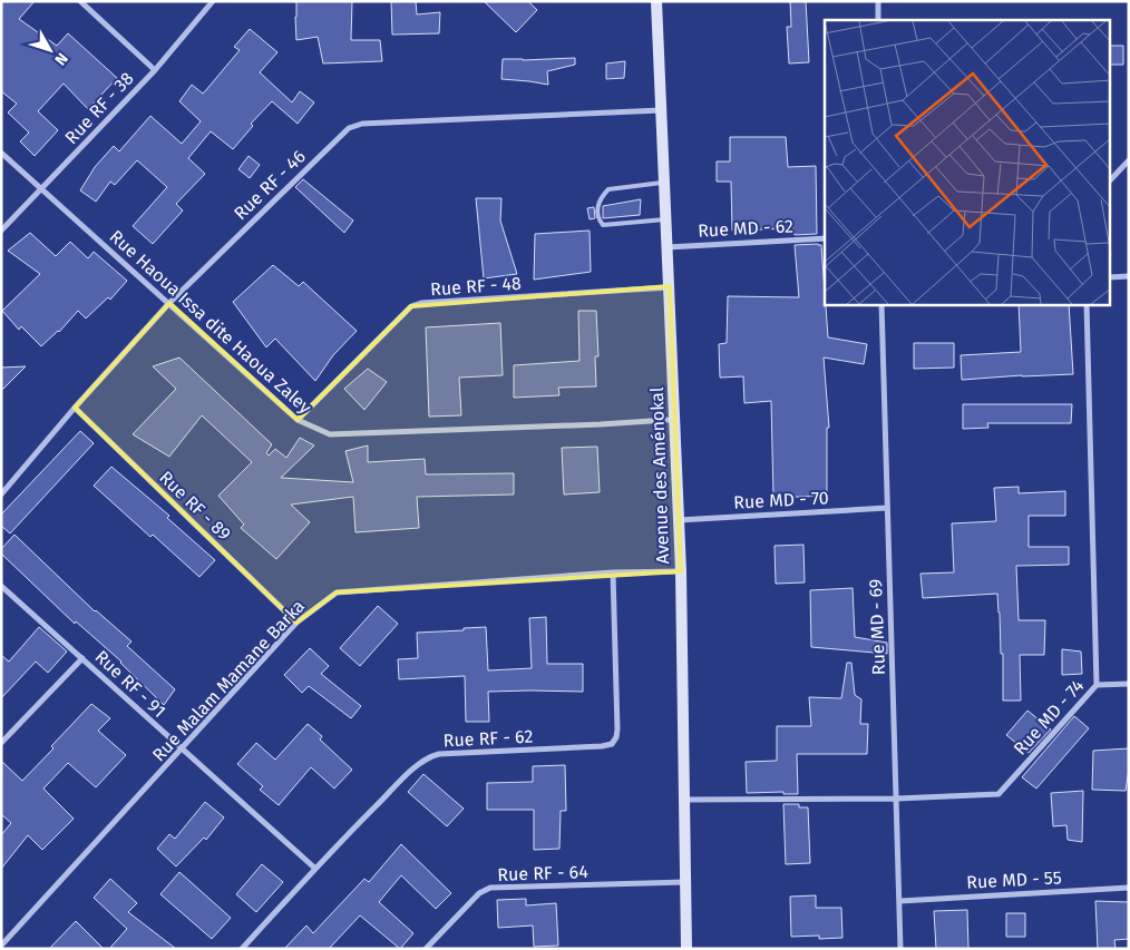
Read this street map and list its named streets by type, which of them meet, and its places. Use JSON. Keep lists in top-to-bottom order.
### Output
{
  "streets": {
    "main road": ["Avenue des Aménokal"],
    "street": [
      "Rue RF - 38",
      "Rue RF - 46",
      "Rue MD - 62",
      "Rue RF - 48",
      "Rue Haoua Issa dite Haoua Zaley",
      "Rue MD - 70",
      "Rue RF - 89",
      "Rue MD - 69",
      "Rue Malam Mamane Barka",
      "Rue RF - 91",
      "Rue MD - 74",
      "Rue RF - 62",
      "Rue RF - 64",
      "Rue MD - 55"
    ]
  },
  "crossings": [
    ["Rue RF - 38", "Rue Haoua Issa dite Haoua Zaley"],
    ["Rue RF - 46", "Rue Haoua Issa dite Haoua Zaley"],
    ["Rue RF - 46", "Avenue des Aménokal"],
    ["Rue RF - 46", "Rue RF - 89"],
    ["Rue MD - 62", "Avenue des Aménokal"],
    ["Rue RF - 48", "Rue Haoua Issa dite Haoua Zaley"],
    ["Rue RF - 48", "Avenue des Aménokal"],
    ["Avenue des Aménokal", "Rue MD - 70"],
    ["Avenue des Aménokal", "Rue Malam Mamane Barka"],
    ["Avenue des Aménokal", "Rue MD - 74"],
    ["Avenue des Aménokal", "Rue RF - 64"],
    ["Rue MD - 70", "Rue MD - 69"],
    ["Rue RF - 89", "Rue Malam Mamane Barka"],
    ["Rue MD - 69", "Rue MD - 74"],
    ["Rue MD - 69", "Rue MD - 55"],
    ["Rue Malam Mamane Barka", "Rue RF - 91"],
    ["Rue Malam Mamane Barka", "Rue RF - 62"],
    ["Rue RF - 91", "Rue RF - 62"]
  ],
  "north": "bottom right"
}
